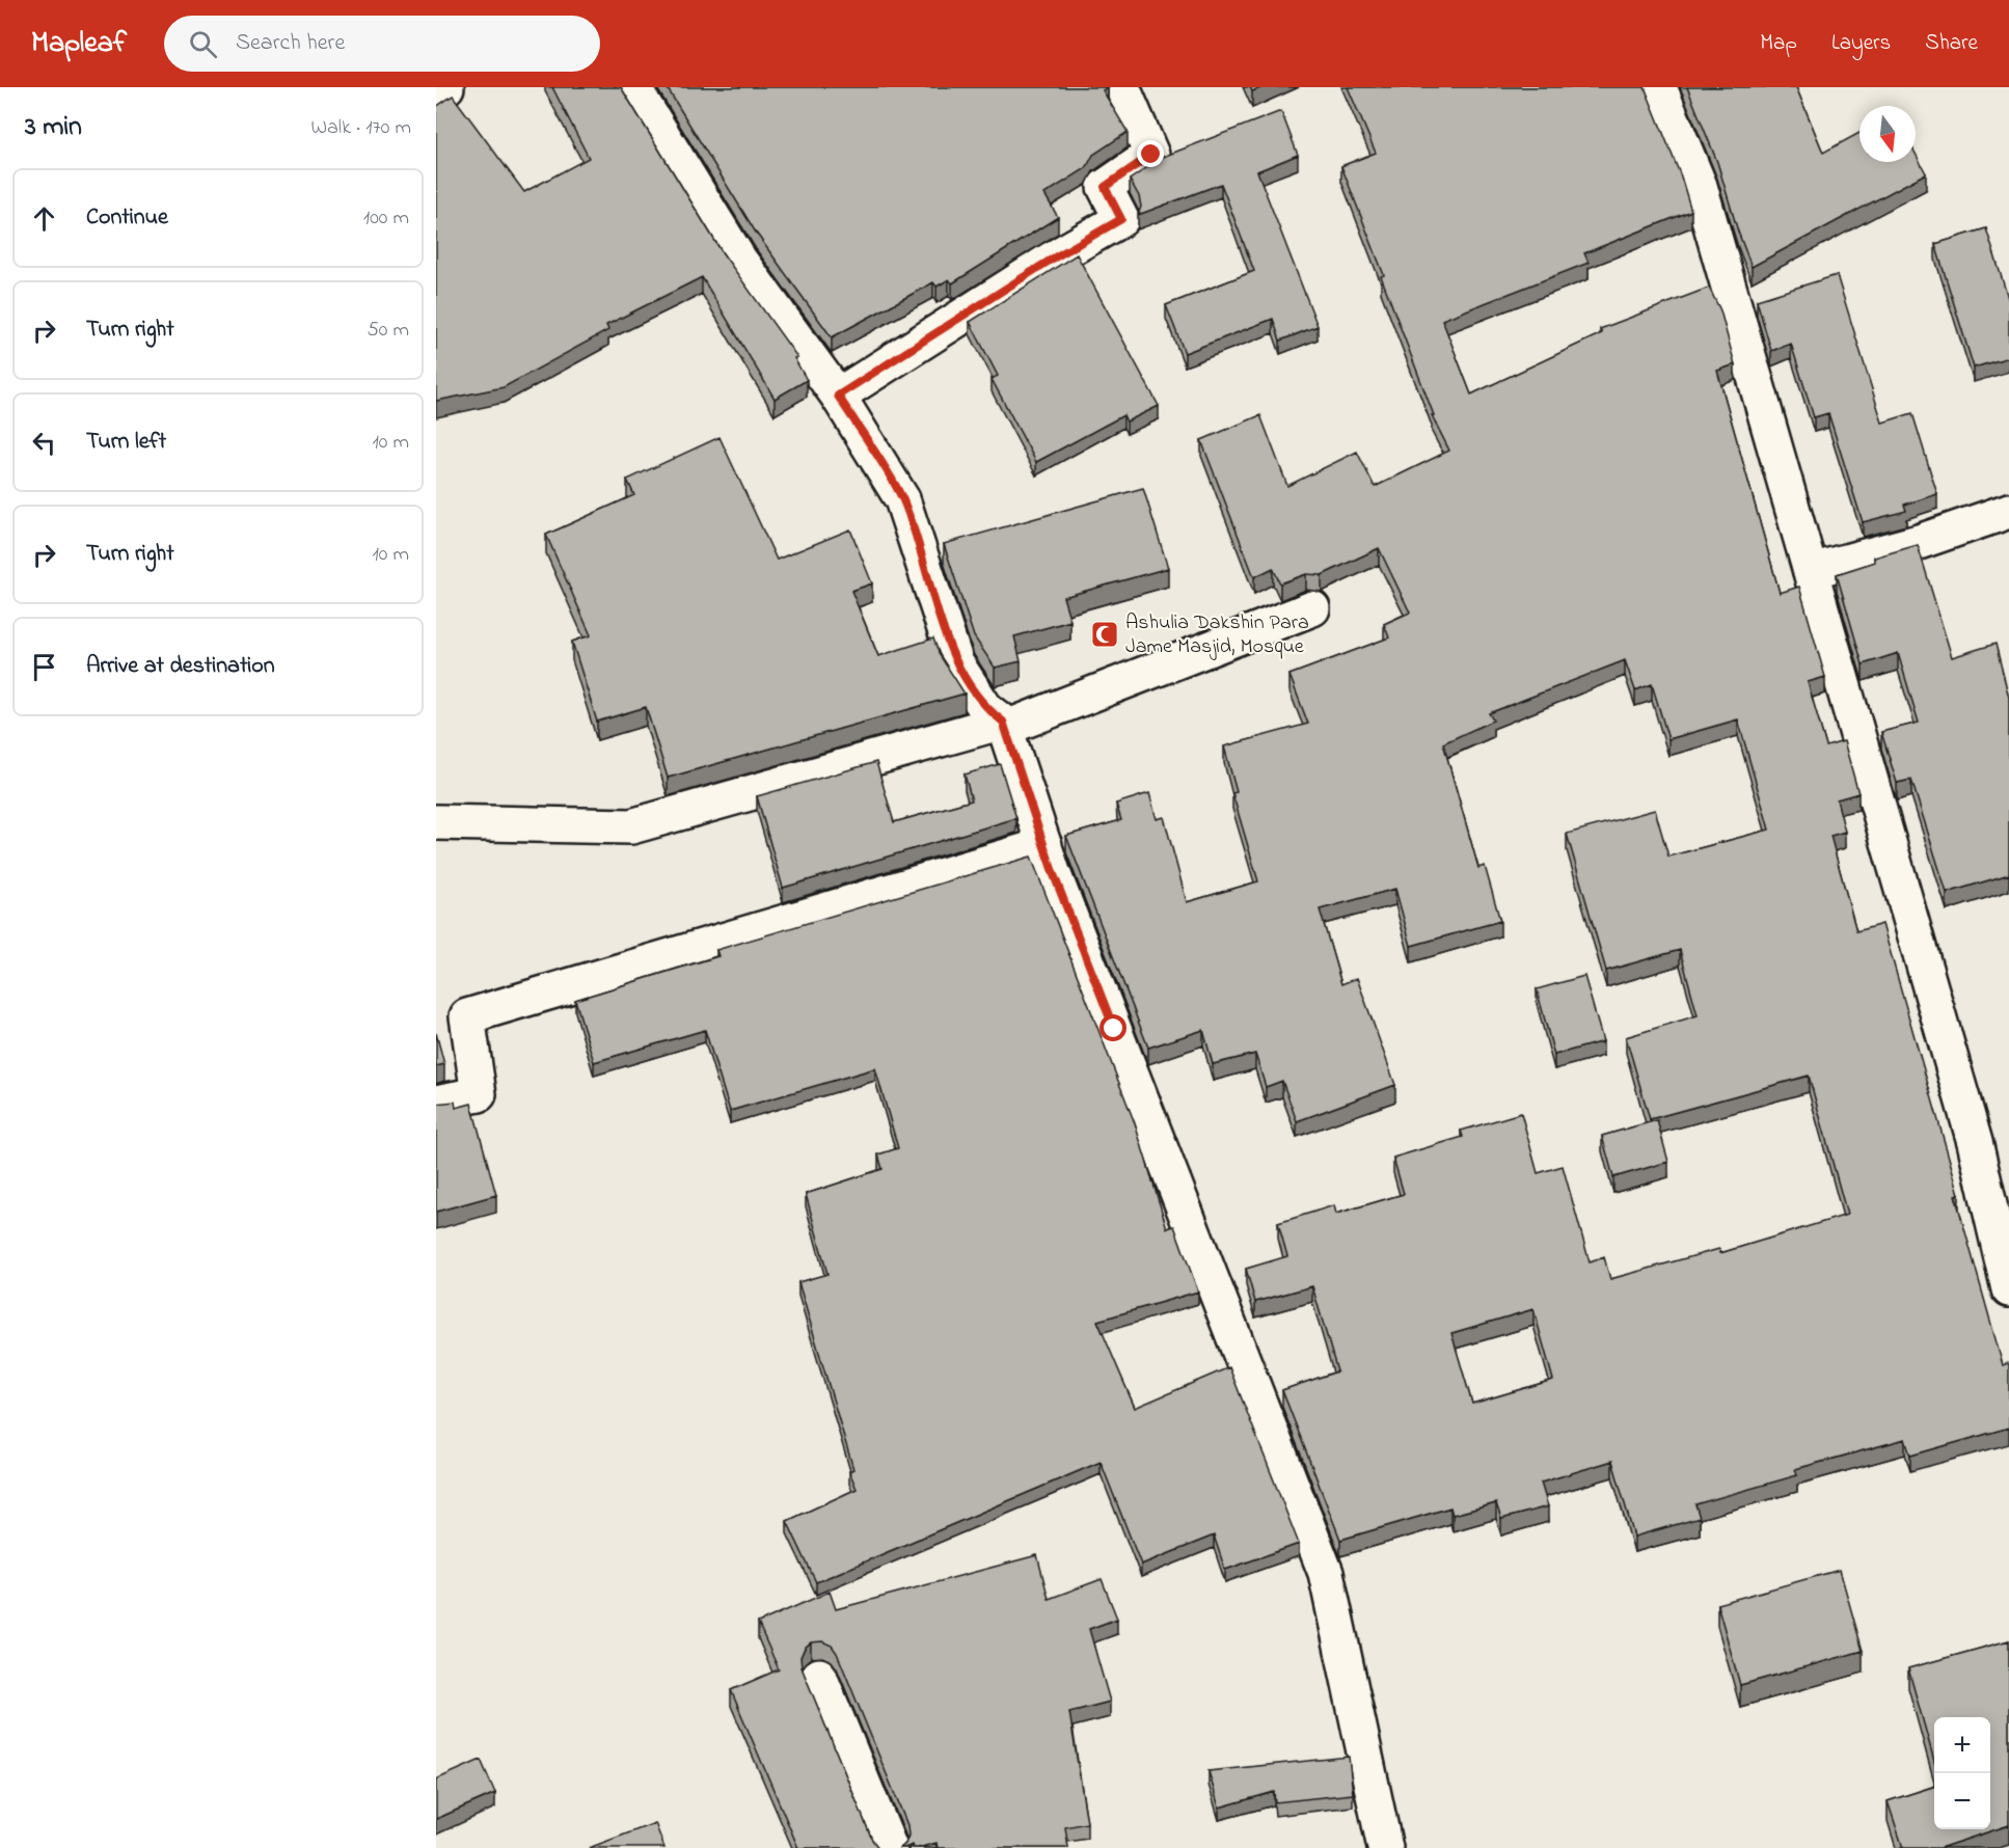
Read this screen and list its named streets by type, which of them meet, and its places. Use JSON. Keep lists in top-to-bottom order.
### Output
{
  "places": {
    "mosque": ["Ashulia Dakshin Para Jame Masjid, Mosque"]
  },
  "north": "bottom",
  "page": {
    "header": "Mapleaf",
    "search": "Search here",
    "nav": ["Map", "Layers", "Share"],
    "heading": ["3 min", "Walk · 170 m"],
    "list": [
      ["Continue", "100 m"],
      ["Turn right", "50 m"],
      ["Turn left", "10 m"],
      ["Turn right", "10 m"],
      "Arrive at destination"
    ],
    "map_buttons": ["+", "−"]
  }
}
